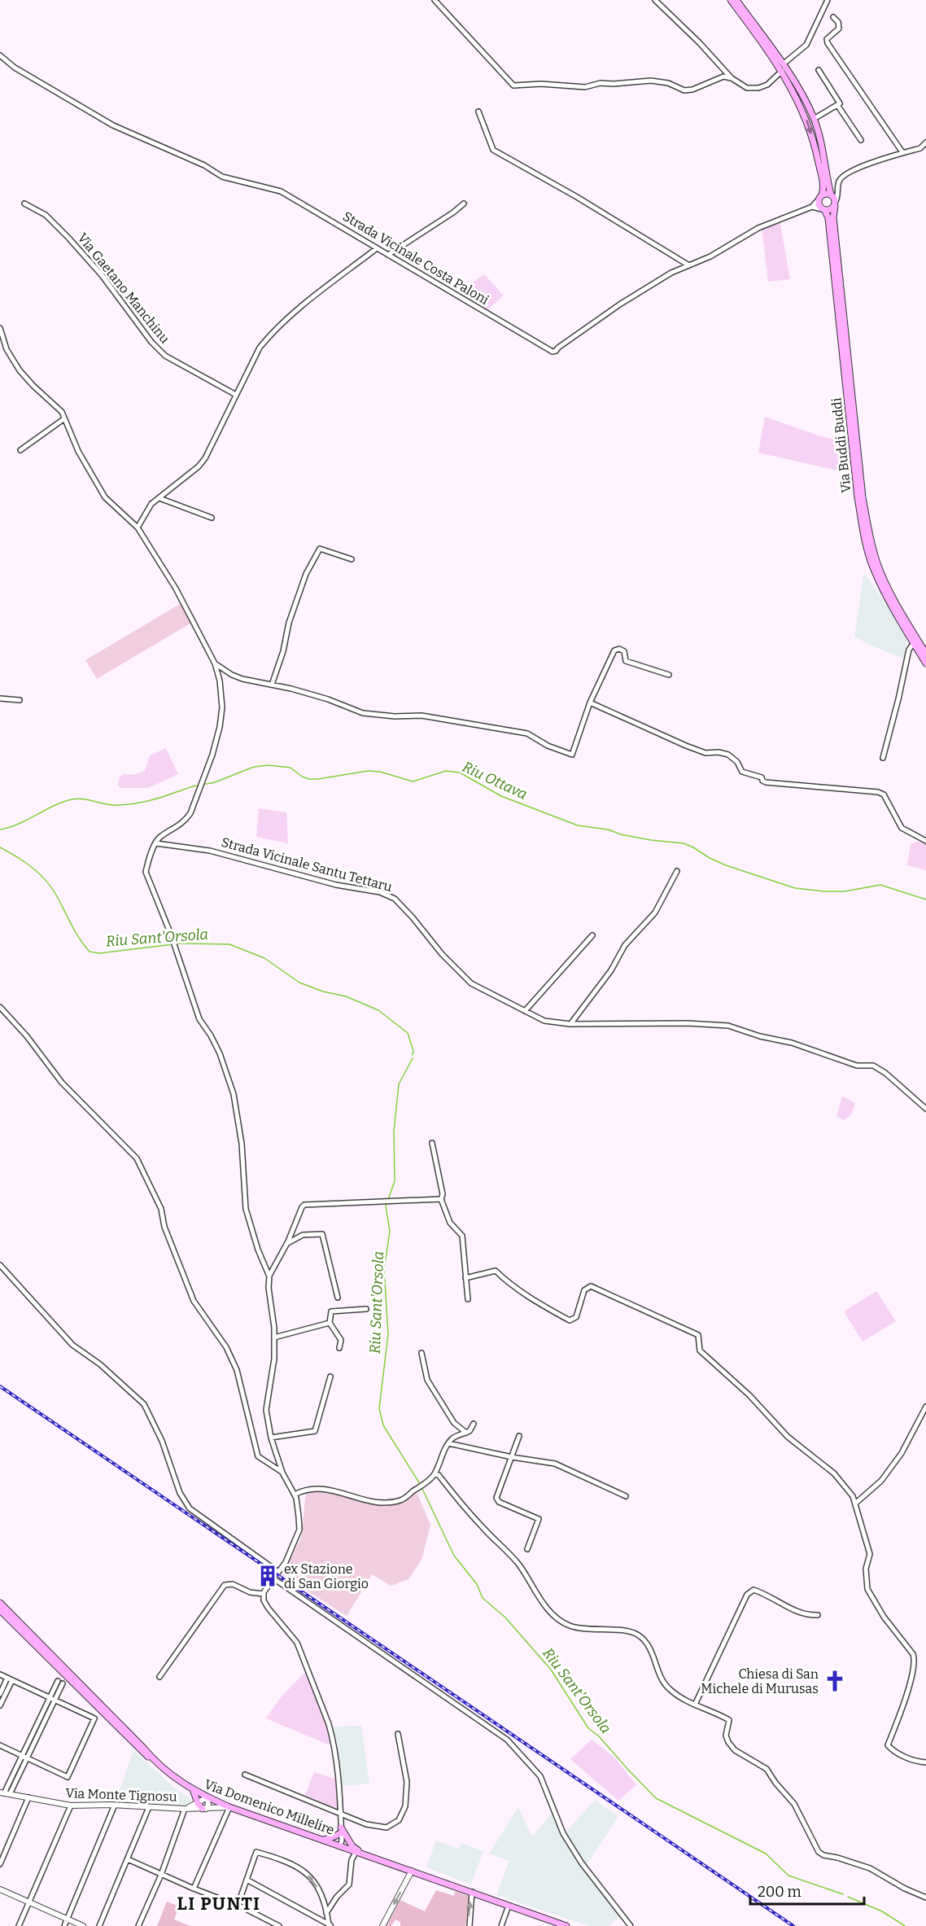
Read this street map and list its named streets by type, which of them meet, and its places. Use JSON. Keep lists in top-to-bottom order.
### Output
{
  "streets": {
    "main road": ["Via Buddi Buddi", "Via Domenico Millelire"],
    "street": [
      "Strada Vicinale Costa Paloni",
      "Via Gaetano Manchinu",
      "Strada Vicinale Santu Tettaru",
      "Via Monte Tignosu"
    ]
  },
  "crossings": [
    ["Strada Vicinale Costa Paloni", "Via Buddi Buddi"],
    ["Via Monte Tignosu", "Via Domenico Millelire"]
  ],
  "districts": ["LI PUNTI"],
  "water": ["Riu Ottava", "Riu Sant'Orsola"],
  "places": {
    "building": ["ex Stazione di San Giorgio"],
    "church": ["Chiesa di San Michele di Murusas"]
  },
  "scale_bar": "200 m"
}
